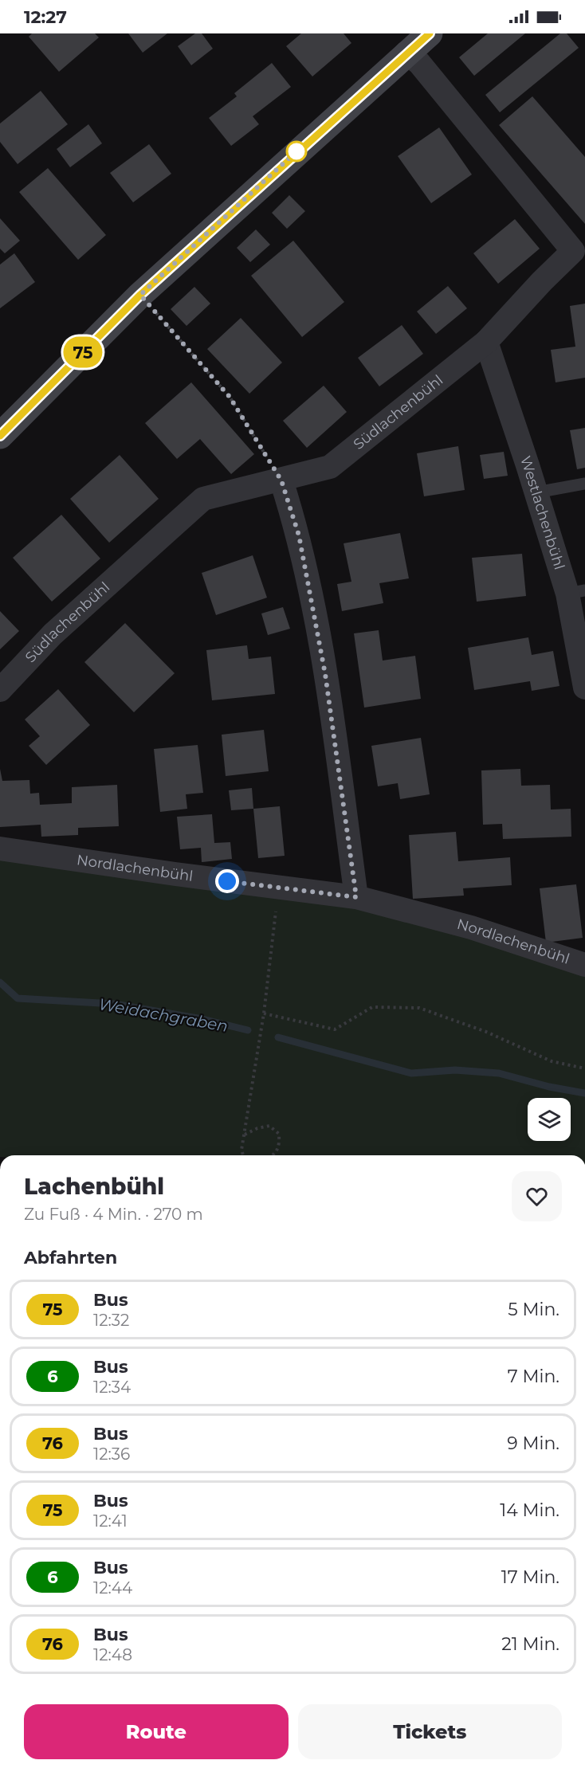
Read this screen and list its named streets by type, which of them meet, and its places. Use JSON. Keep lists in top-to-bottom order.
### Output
{
  "streets": {
    "street": ["Südlachenbühl", "Westlachenbühl", "Nordlachenbühl"]
  },
  "crossings": [
    ["Südlachenbühl", "Westlachenbühl"]
  ],
  "water": ["Weidachgraben"],
  "lines": ["bus line 75"],
  "page": {
    "status": "12:27",
    "on_map": "75",
    "heading": [
      ["Lachenbühl", "Zu Fuß · 4 Min. · 270 m"],
      "Abfahrten"
    ],
    "list": [
      {
        "mark": "75",
        "name": "Bus",
        "note": "12:32",
        "value": "5 Min."
      },
      {
        "mark": "6",
        "name": "Bus",
        "note": "12:34",
        "value": "7 Min."
      },
      {
        "mark": "76",
        "name": "Bus",
        "note": "12:36",
        "value": "9 Min."
      },
      {
        "mark": "75",
        "name": "Bus",
        "note": "12:41",
        "value": "14 Min."
      },
      {
        "mark": "6",
        "name": "Bus",
        "note": "12:44",
        "value": "17 Min."
      },
      {
        "mark": "76",
        "name": "Bus",
        "note": "12:48",
        "value": "21 Min."
      }
    ],
    "buttons": ["Route", "Tickets"]
  }
}
